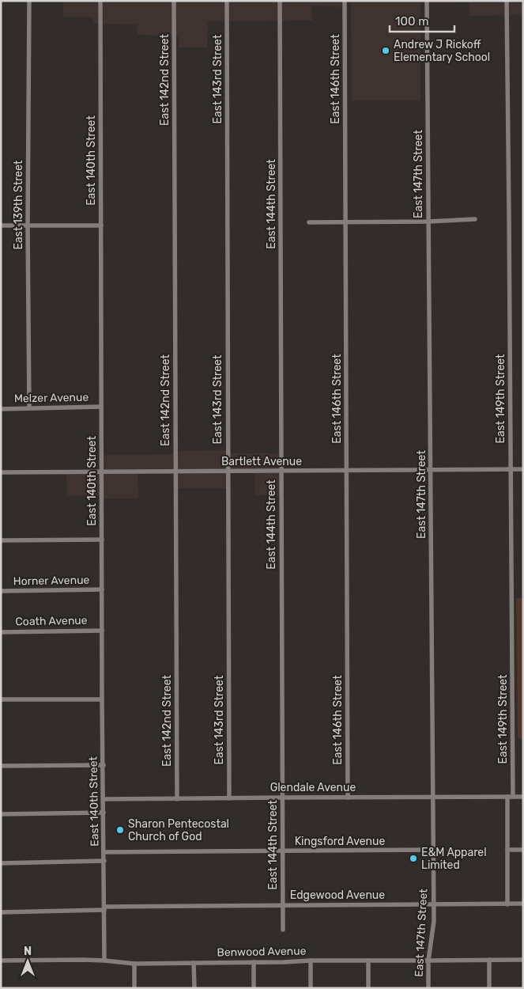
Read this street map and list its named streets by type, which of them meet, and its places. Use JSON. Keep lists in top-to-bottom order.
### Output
{
  "streets": {
    "street": [
      "East 143rd Street",
      "East 146th Street",
      "East 142nd Street",
      "East 140th Street",
      "East 147th Street",
      "East 144th Street",
      "East 139th Street",
      "Melzer Avenue",
      "East 149th Street",
      "Bartlett Avenue",
      "Horner Avenue",
      "Coath Avenue",
      "Glendale Avenue",
      "Kingsford Avenue",
      "Edgewood Avenue",
      "Benwood Avenue"
    ]
  },
  "crossings": [
    ["East 143rd Street", "Bartlett Avenue"],
    ["East 143rd Street", "Glendale Avenue"],
    ["East 146th Street", "Bartlett Avenue"],
    ["East 146th Street", "Glendale Avenue"],
    ["East 142nd Street", "Bartlett Avenue"],
    ["East 142nd Street", "Glendale Avenue"],
    ["East 140th Street", "Melzer Avenue"],
    ["East 140th Street", "Bartlett Avenue"],
    ["East 140th Street", "Horner Avenue"],
    ["East 140th Street", "Coath Avenue"],
    ["East 140th Street", "Glendale Avenue"],
    ["East 140th Street", "Kingsford Avenue"],
    ["East 140th Street", "Edgewood Avenue"],
    ["East 140th Street", "Benwood Avenue"],
    ["East 147th Street", "Bartlett Avenue"],
    ["East 147th Street", "Glendale Avenue"],
    ["East 147th Street", "Kingsford Avenue"],
    ["East 147th Street", "Edgewood Avenue"],
    ["East 147th Street", "Benwood Avenue"],
    ["East 144th Street", "Bartlett Avenue"],
    ["East 144th Street", "Glendale Avenue"],
    ["East 144th Street", "Kingsford Avenue"],
    ["East 144th Street", "Edgewood Avenue"],
    ["East 139th Street", "Melzer Avenue"],
    ["East 149th Street", "Bartlett Avenue"],
    ["East 149th Street", "Glendale Avenue"],
    ["East 149th Street", "Edgewood Avenue"]
  ],
  "places": ["Andrew J Rickoff Elementary School", "Sharon Pentecostal Church of God", "E&M Apparel Limited"],
  "scale_bar": "100 m",
  "north": "top"
}
